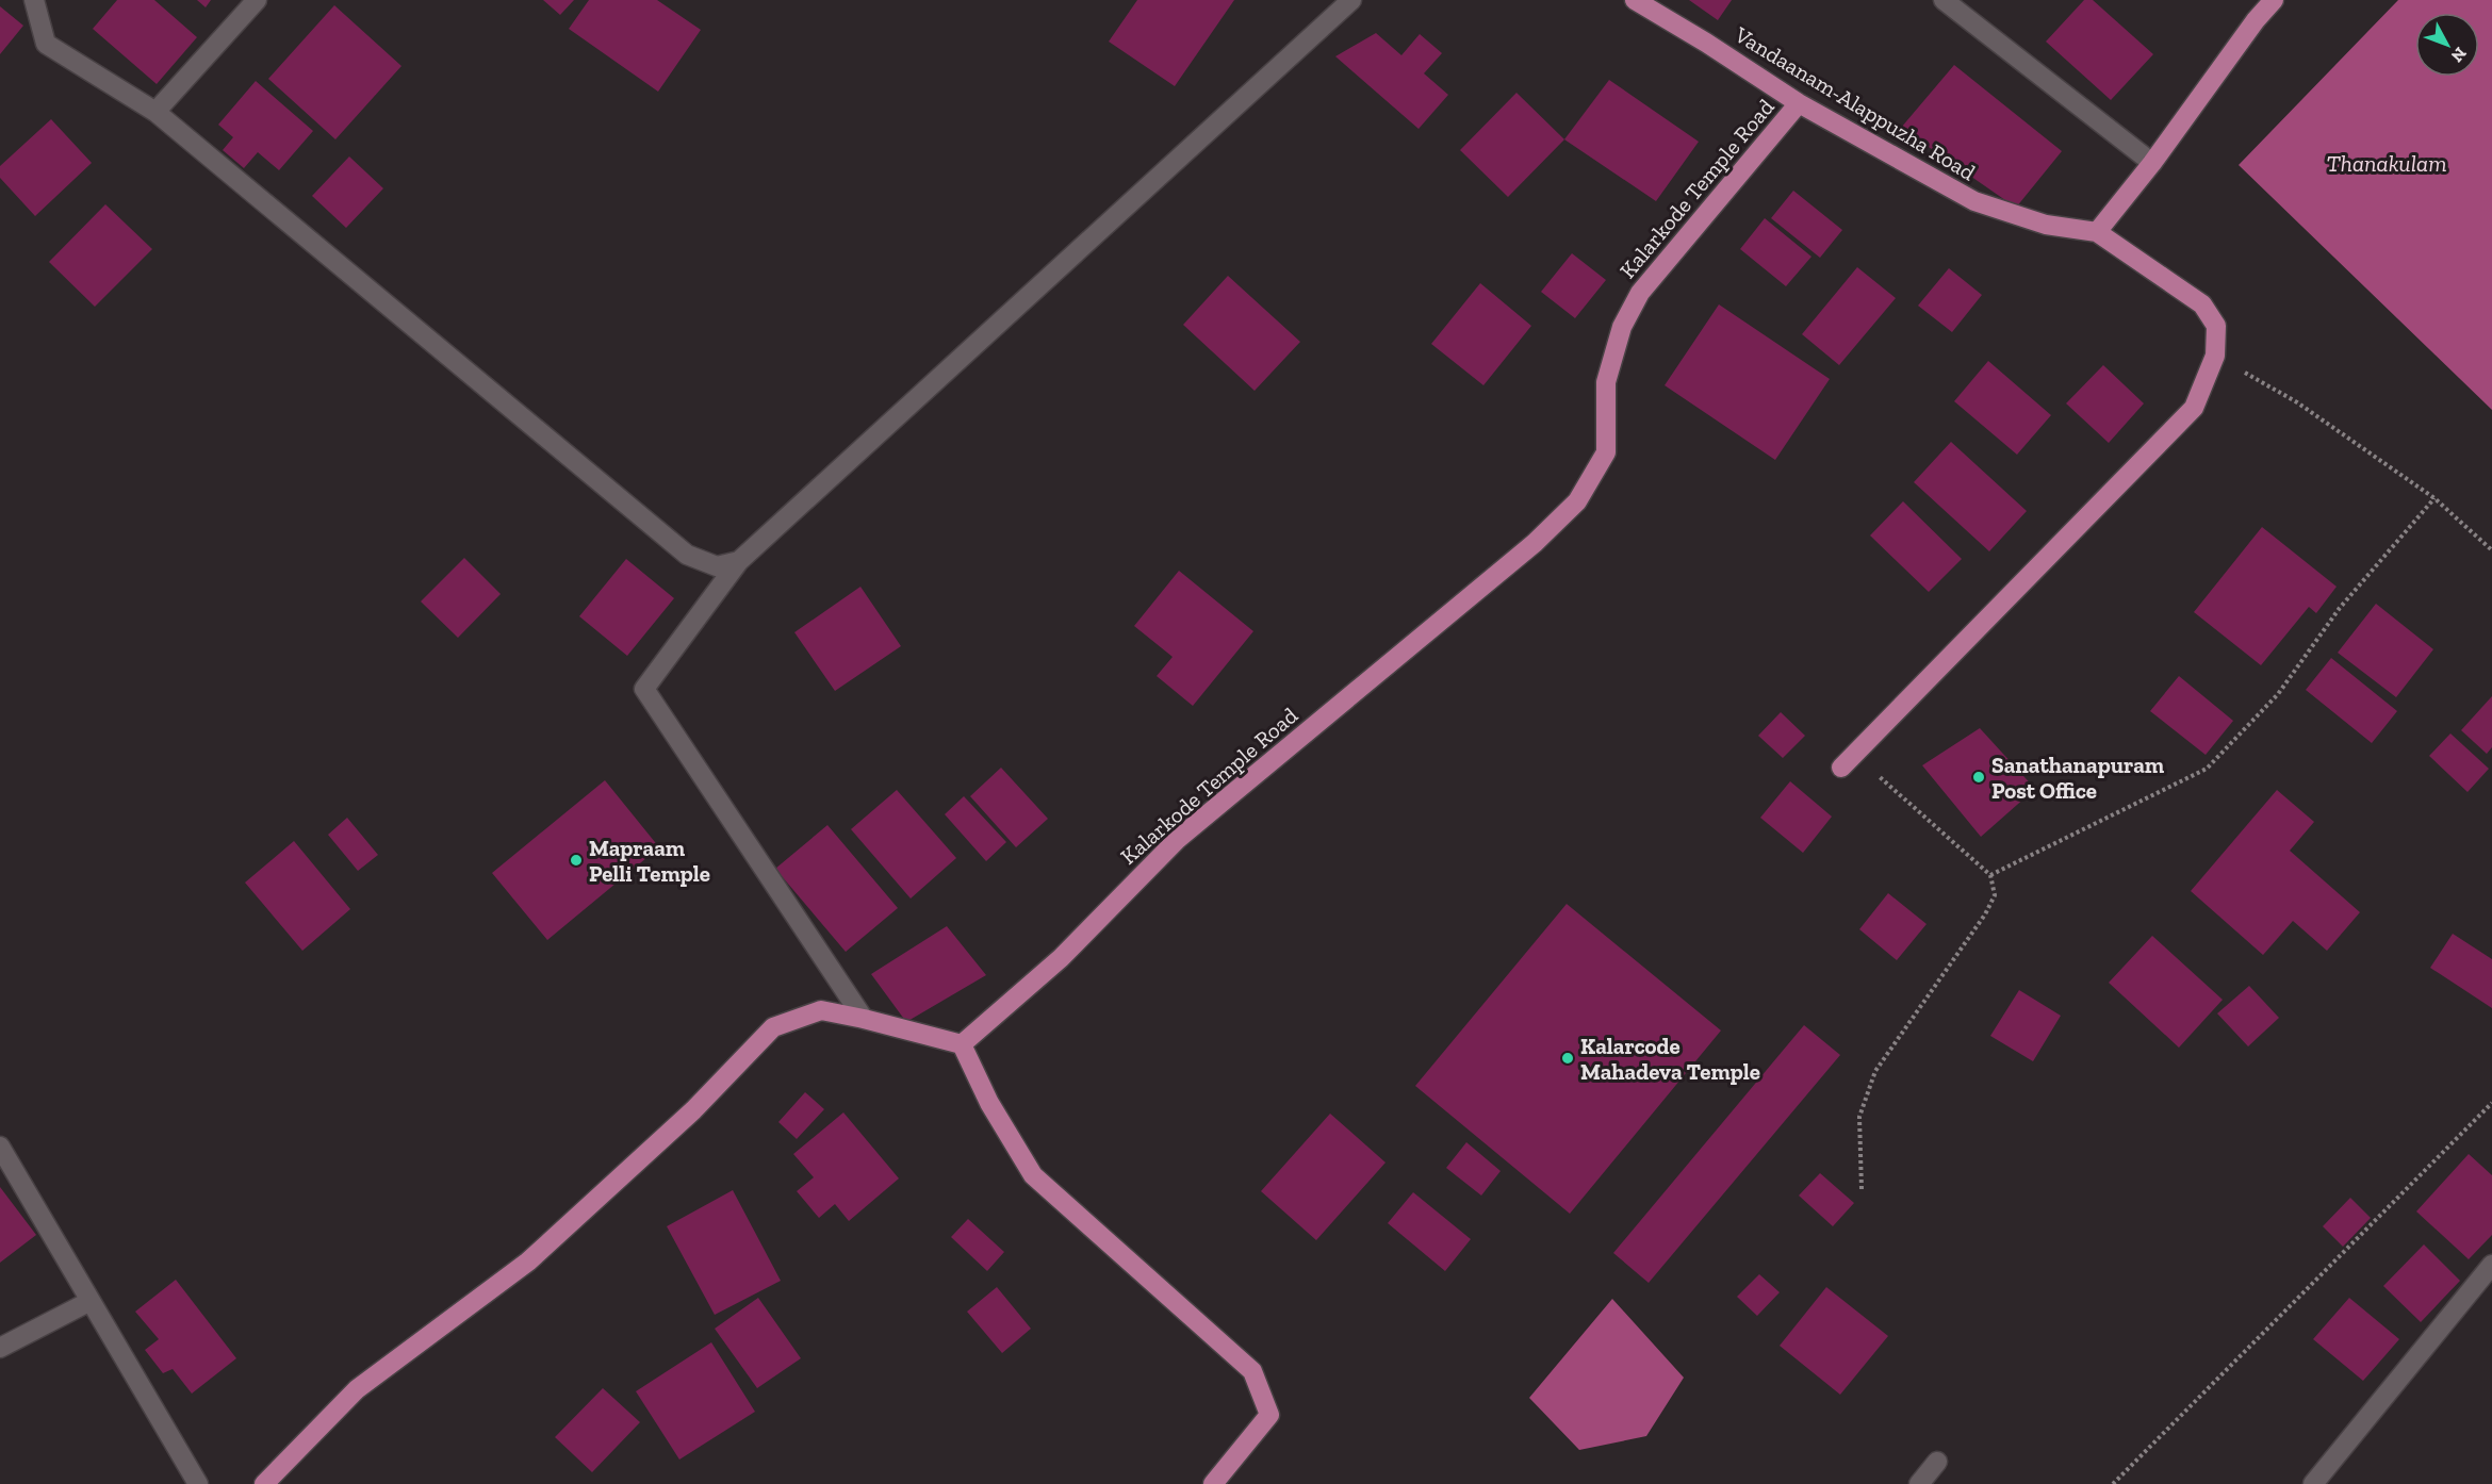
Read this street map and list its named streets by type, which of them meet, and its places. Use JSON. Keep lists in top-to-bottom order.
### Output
{
  "streets": {
    "main road": ["Vandaanam-Alappuzha Road", "Kalarkode Temple Road"]
  },
  "crossings": [
    ["Vandaanam-Alappuzha Road", "Kalarkode Temple Road"]
  ],
  "water": ["Thanakulam"],
  "places": ["Sanathanapuram Post Office", "Mapraam Pelli Temple", "Kalarcode Mahadeva Temple"],
  "north": "bottom right"
}
